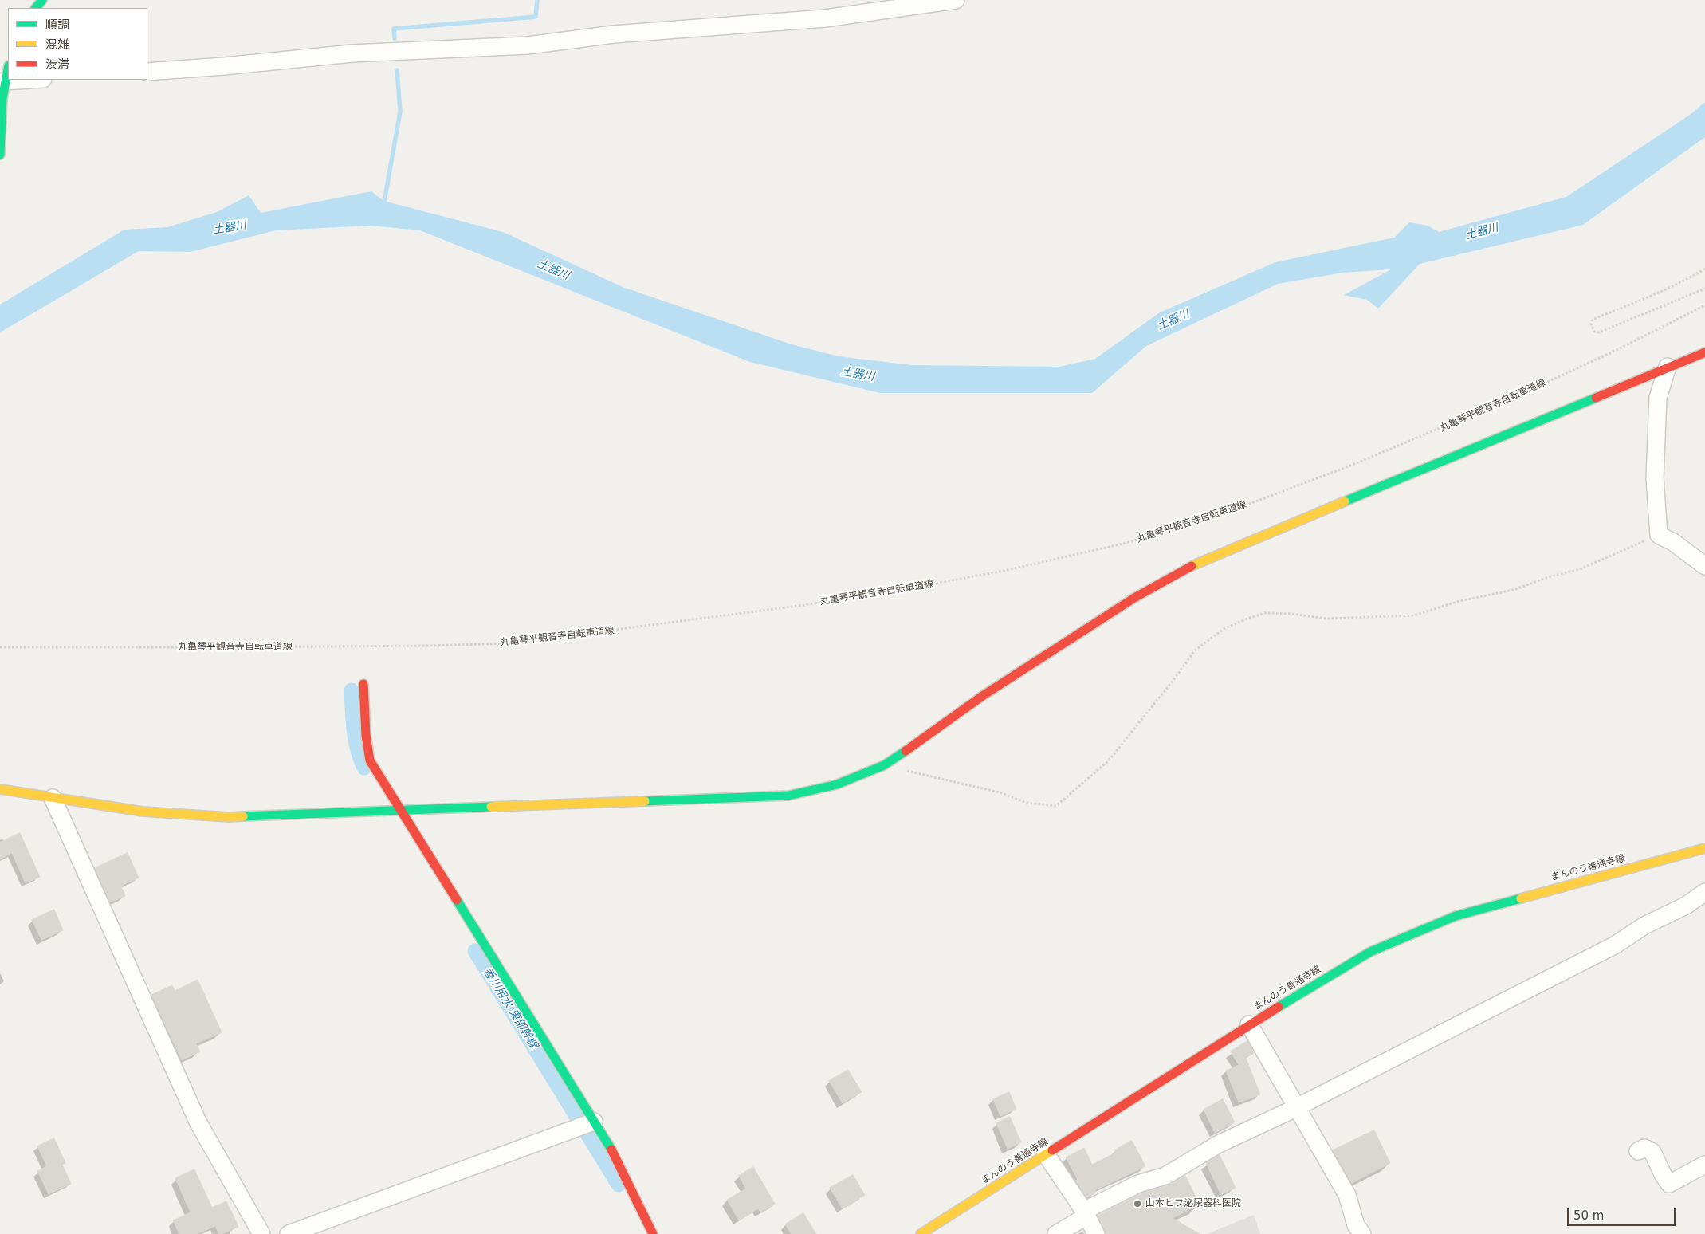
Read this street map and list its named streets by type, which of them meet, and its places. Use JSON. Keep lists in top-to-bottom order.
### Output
{
  "streets": {
    "street": ["まんのう善通寺線"],
    "path": ["丸亀琴平観音寺自転車道線"]
  },
  "water": ["土器川", "香川用水 東部幹線"],
  "places": ["山本ヒフ泌尿器科医院"],
  "legend": ["順調", "混雑", "渋滞"],
  "scale_bar": "50 m"
}
